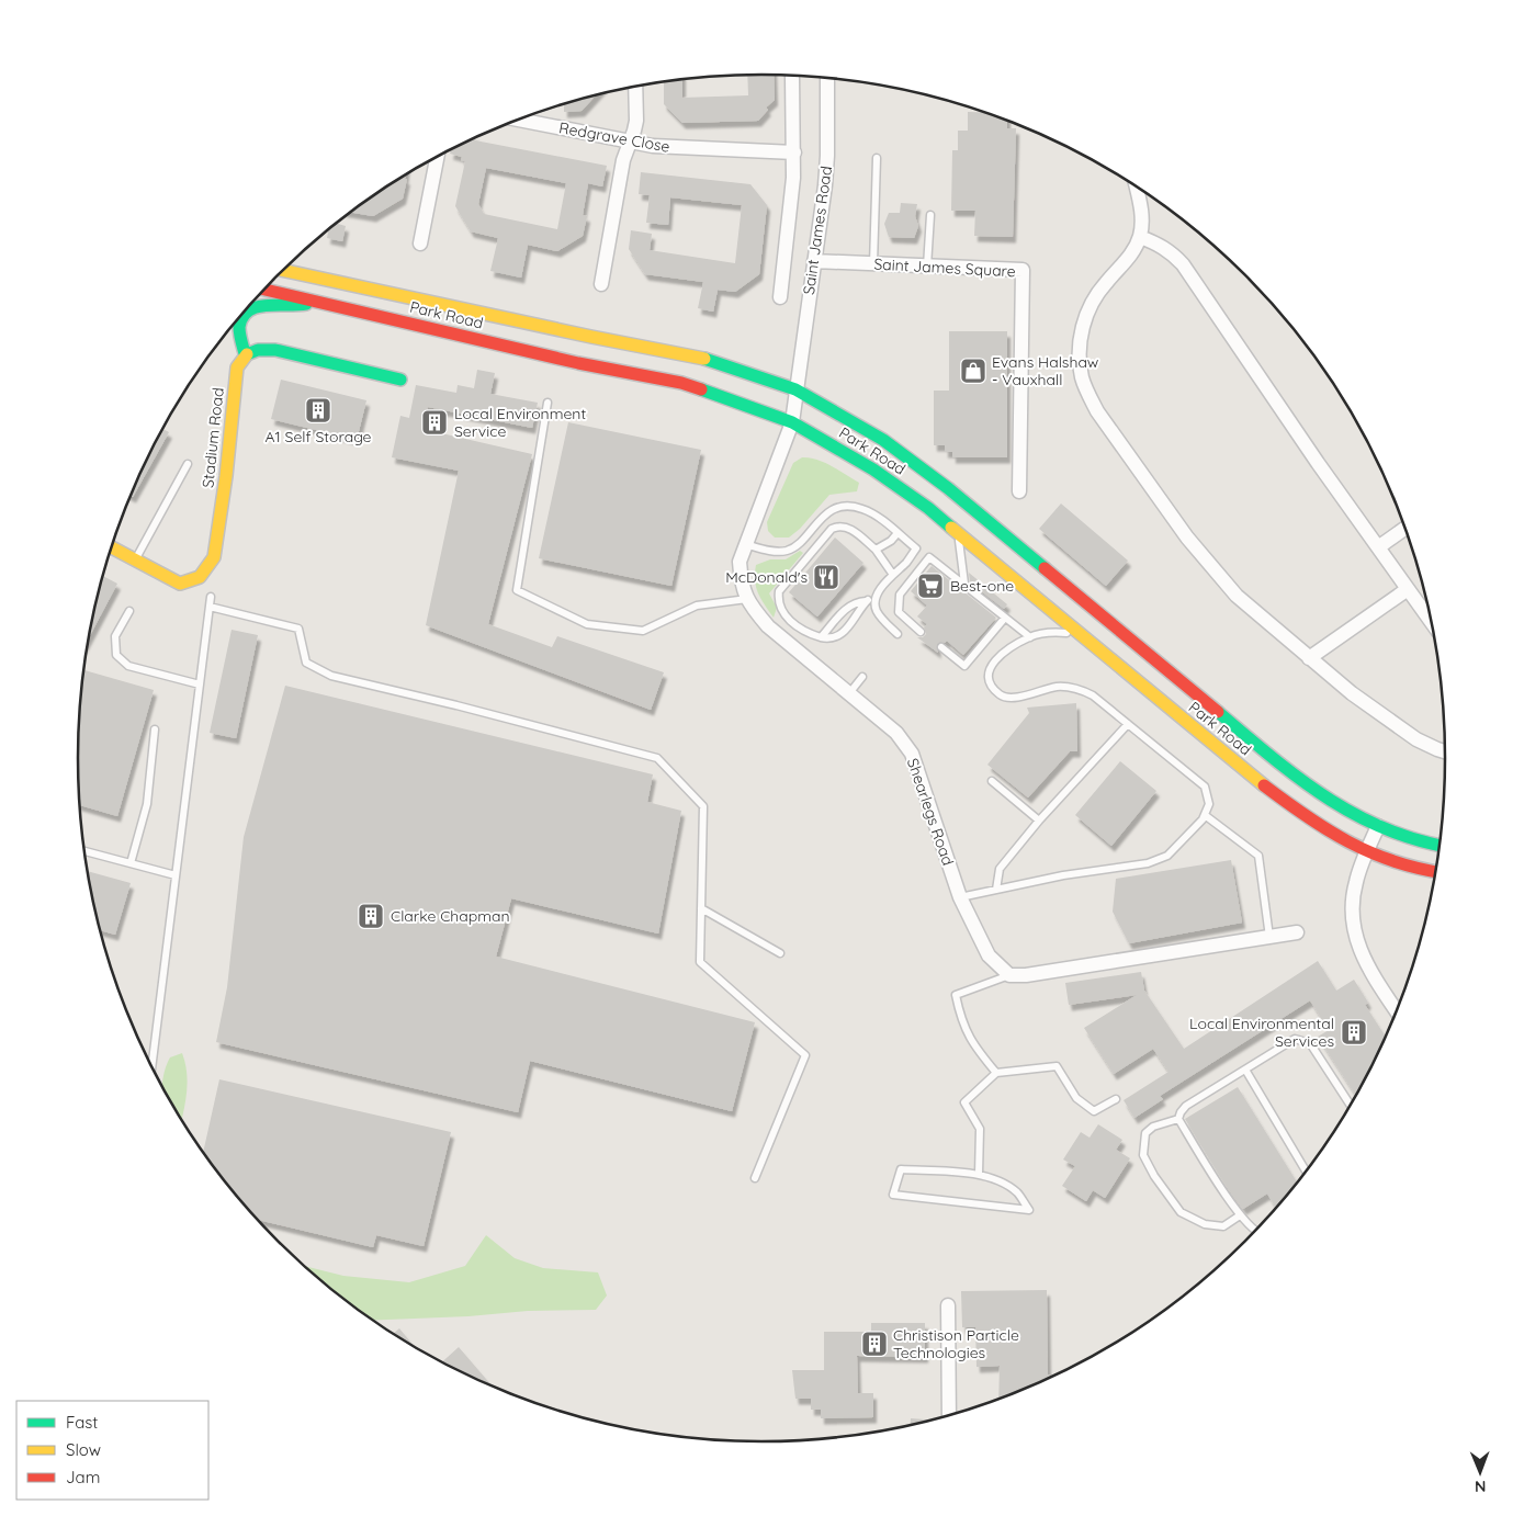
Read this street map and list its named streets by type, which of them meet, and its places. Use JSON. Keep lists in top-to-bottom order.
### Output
{
  "streets": {
    "main road": ["Park Road", "Stadium Road"],
    "street": [
      "Redgrave Close",
      "Saint James Road",
      "Saint James Square",
      "Shearlegs Road"
    ]
  },
  "crossings": [
    ["Saint James Road", "Saint James Square"],
    ["Saint James Road", "Park Road"],
    ["Saint James Road", "Shearlegs Road"],
    ["Park Road", "Shearlegs Road"]
  ],
  "places": {
    "shop": ["Evans Halshaw - Vauxhall"],
    "building": [
      "A1 Self Storage",
      "Local Environment Service",
      "Clarke Chapman",
      "Local Environmental Services",
      "Christison Particle Technologies"
    ],
    "restaurant": ["McDonald's"],
    "supermarket": ["Best-one"]
  },
  "legend": ["Fast", "Slow", "Jam"],
  "north": "bottom"
}
